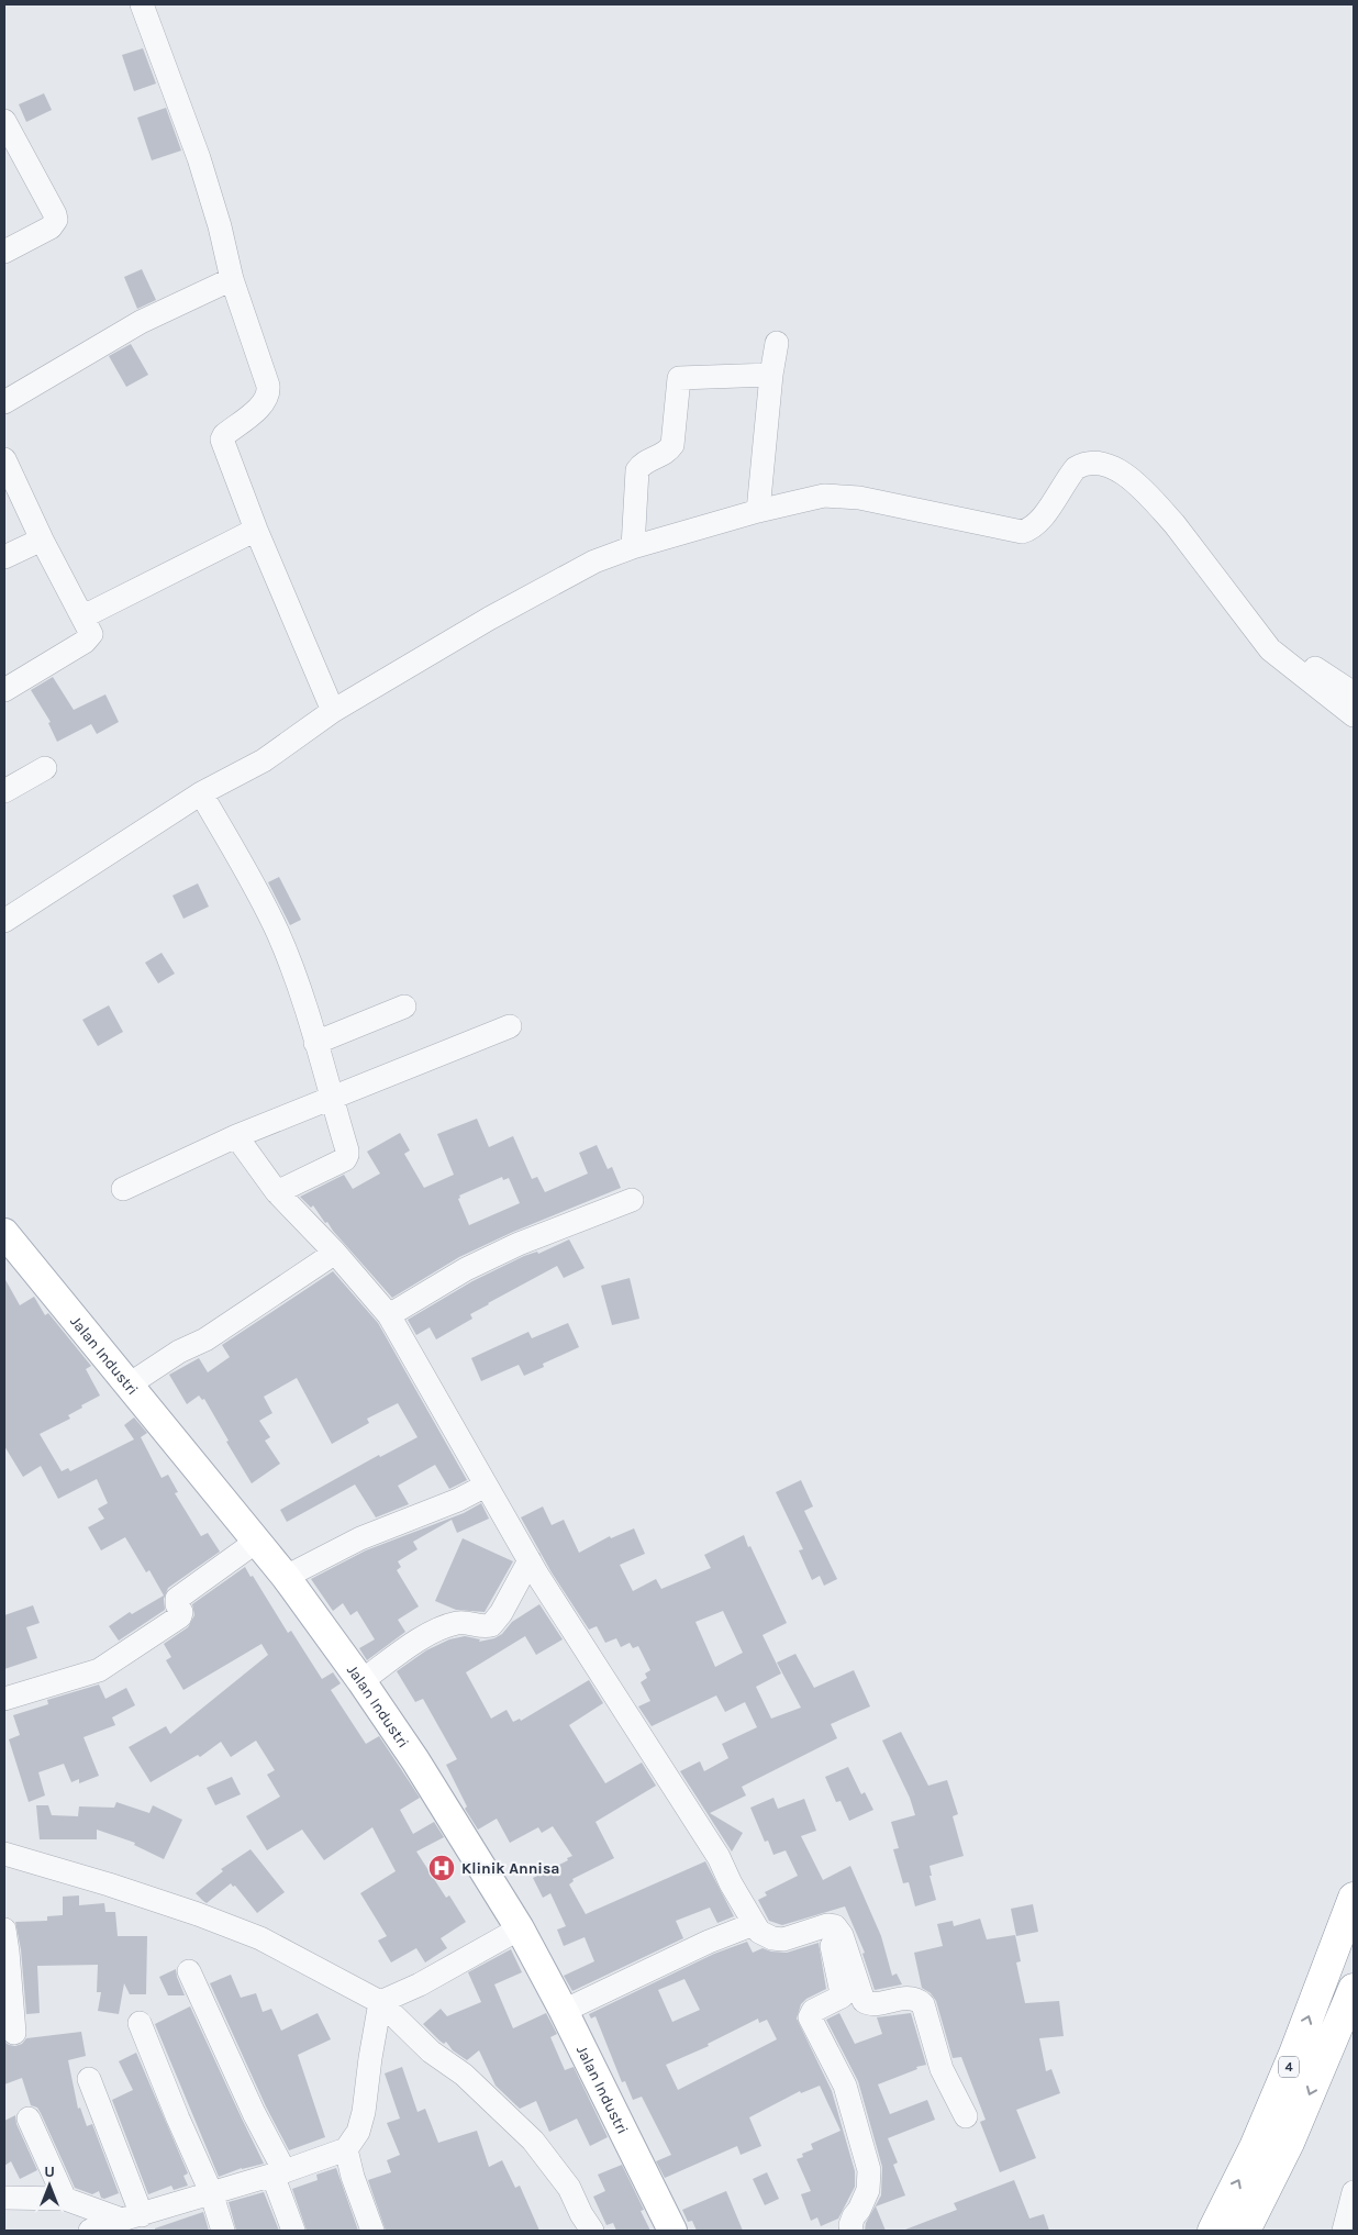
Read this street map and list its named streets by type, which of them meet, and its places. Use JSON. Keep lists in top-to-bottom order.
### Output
{
  "streets": {
    "highway": ["4"],
    "main road": ["Jalan Industri"]
  },
  "places": {
    "hospital": ["Klinik Annisa"]
  },
  "north": "top"
}
